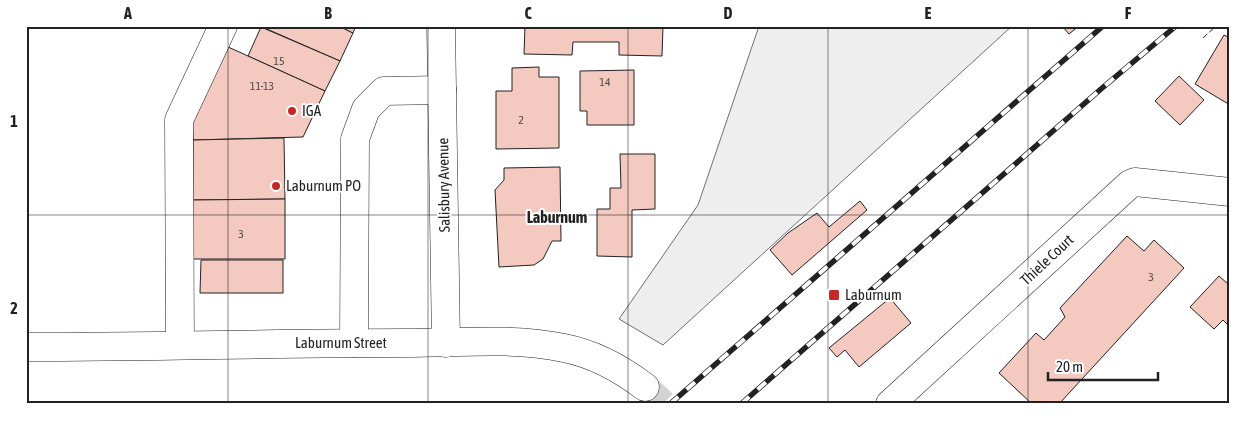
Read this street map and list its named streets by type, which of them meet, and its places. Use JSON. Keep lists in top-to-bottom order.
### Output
{
  "streets": {
    "street": ["Salisbury Avenue", "Thiele Court", "Laburnum Street"]
  },
  "crossings": [
    ["Salisbury Avenue", "Laburnum Street"]
  ],
  "districts": ["Laburnum"],
  "places": {
    "other": ["IGA", "Laburnum PO"],
    "transit": ["Laburnum"]
  },
  "house_numbers": [
    "15",
    "14",
    "11-13",
    "2",
    "3",
    "3"
  ],
  "scale_bar": "20 m",
  "grid": {
    "columns": [
      "A",
      "B",
      "C",
      "D",
      "E",
      "F"
    ],
    "rows": ["1", "2"]
  }
}
